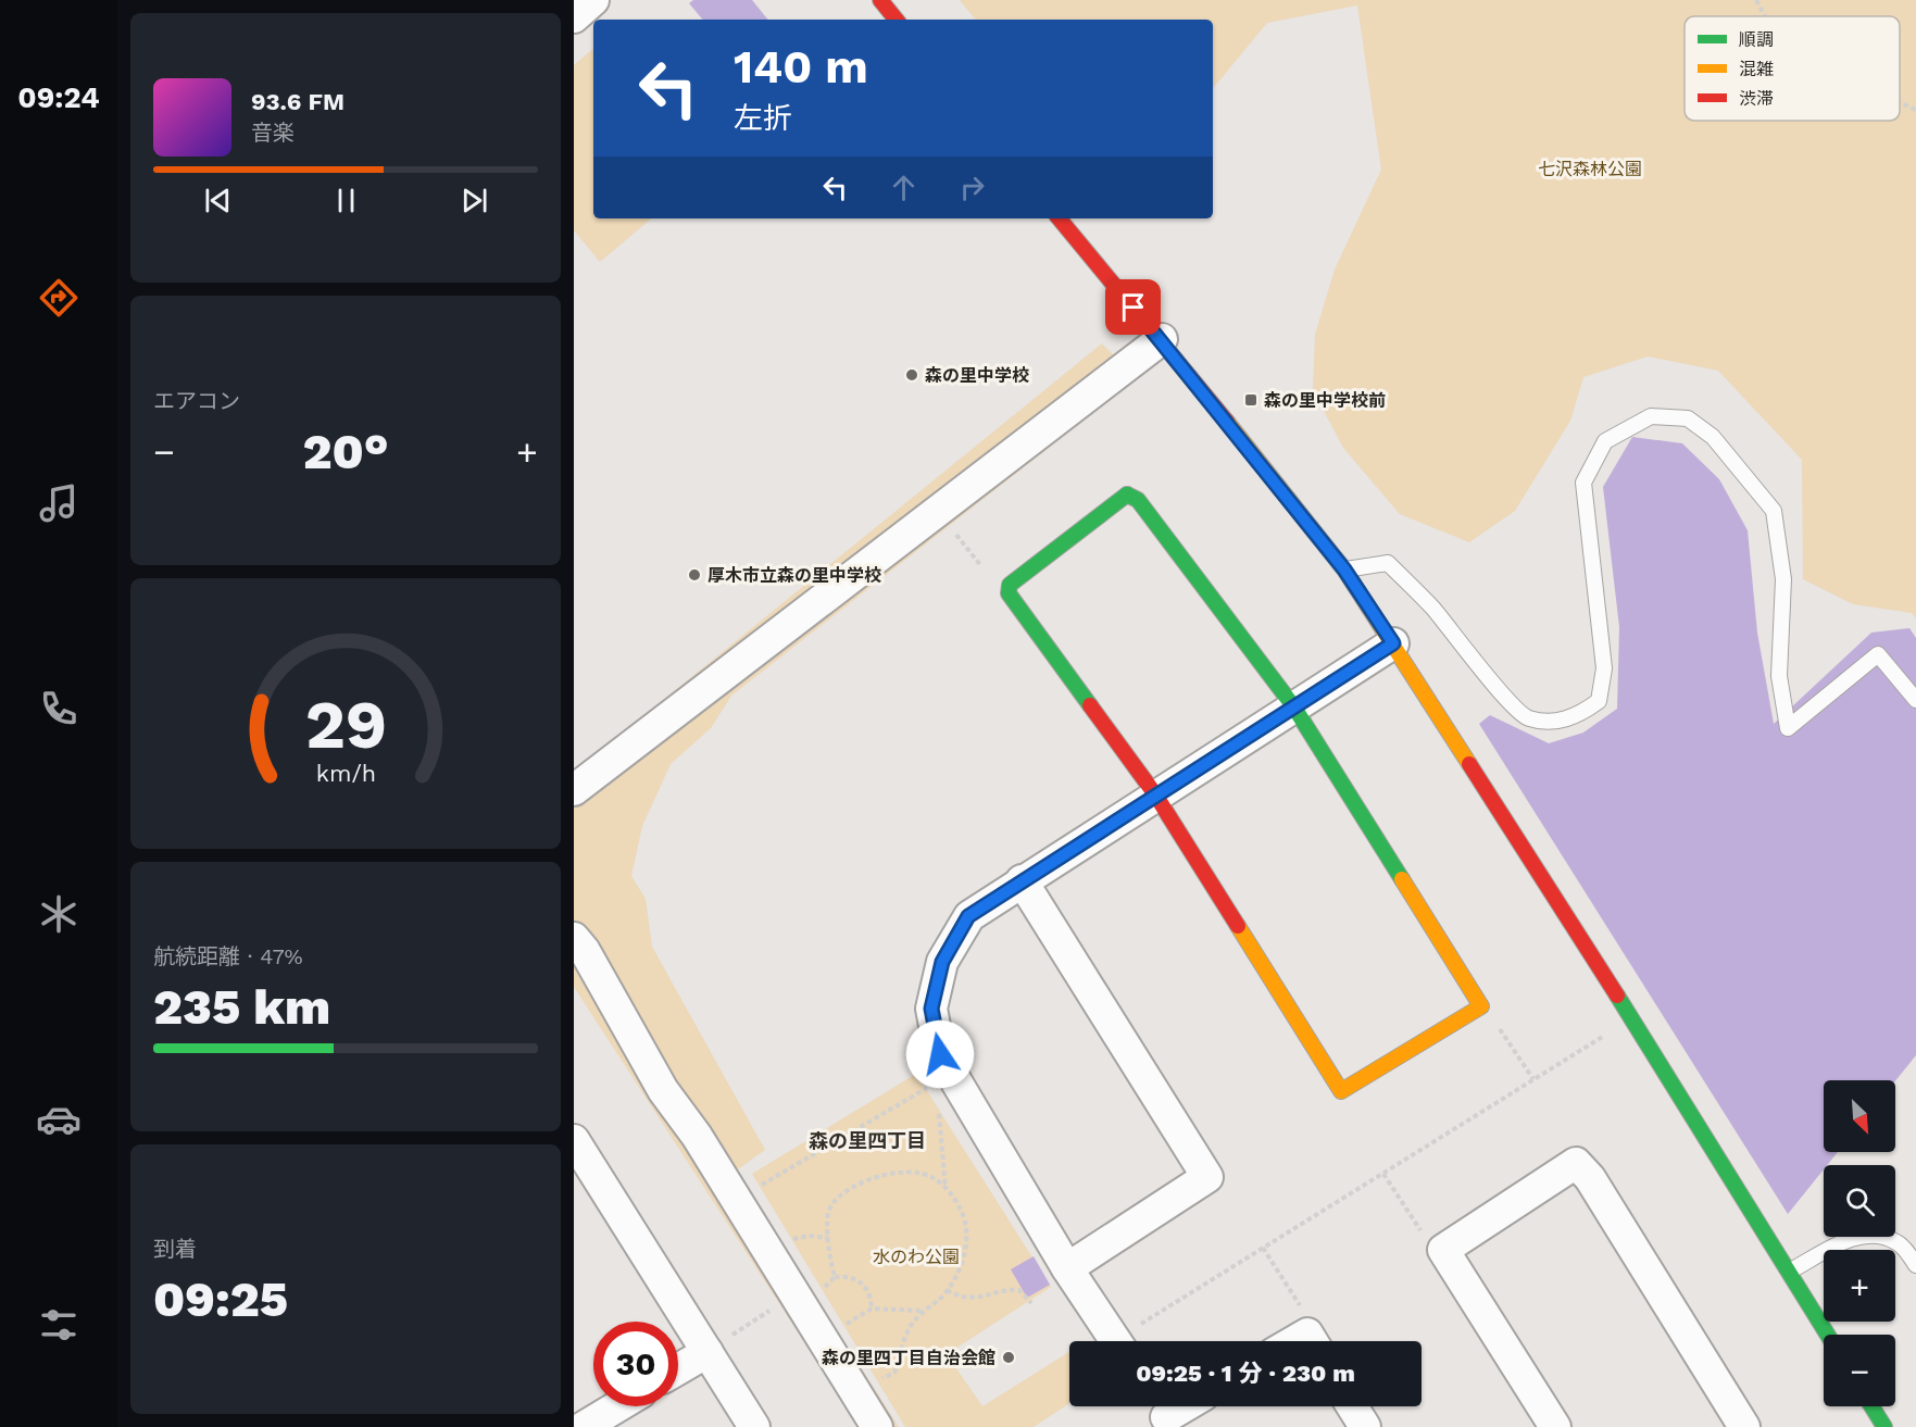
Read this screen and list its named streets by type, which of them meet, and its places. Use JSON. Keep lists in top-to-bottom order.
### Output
{
  "districts": ["森の里四丁目"],
  "parks": ["七沢森林公園", "水のわ公園"],
  "places": {
    "other": ["森の里中学校", "厚木市立森の里中学校", "森の里四丁目自治会館"],
    "transit": ["森の里中学校前"]
  },
  "legend": ["順調", "混雑", "渋滞"],
  "north": "bottom right",
  "page": {
    "tabs": "09:24",
    "turn": ["140 m", "左折"],
    "song": ["93.6 FM", "音楽"],
    "tile": [
      "エアコン",
      ["航続距離 · 47%", "235 km"],
      ["到着", "09:25"]
    ],
    "heat": ["−", "20°", "+"],
    "map_buttons": ["+", "−"],
    "limit": "30",
    "trip": "09:25 · 1 分 · 230 m",
    "gauge": ["29", "km/h"]
  }
}
